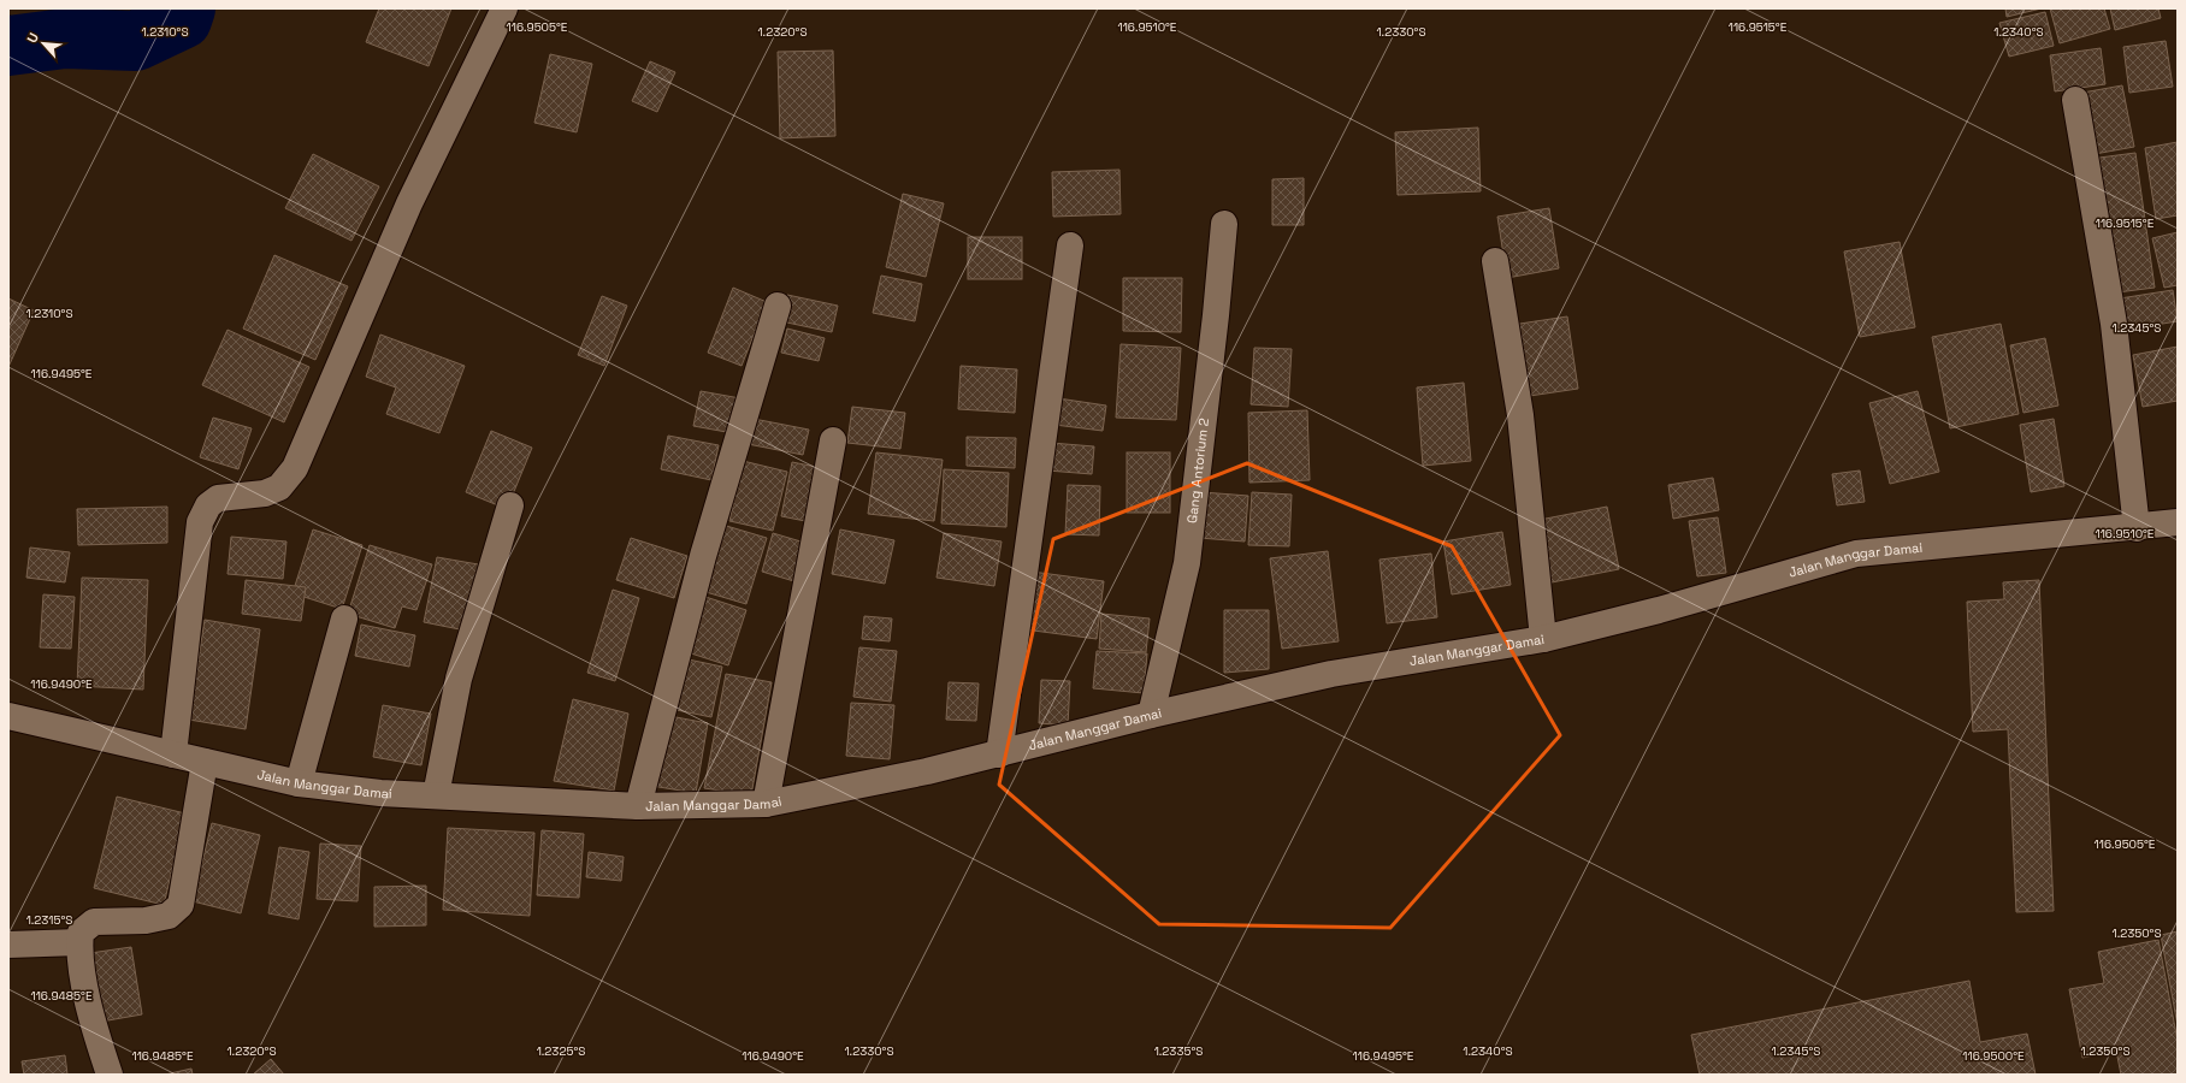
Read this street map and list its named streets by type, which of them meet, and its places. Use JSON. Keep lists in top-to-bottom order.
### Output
{
  "streets": {
    "street": ["Gang Antorium 2", "Jalan Manggar Damai"]
  },
  "crossings": [
    ["Gang Antorium 2", "Jalan Manggar Damai"]
  ],
  "north": "top left",
  "coordinates": [
    "116.9505°E",
    "116.9510°E",
    "116.9515°E",
    "1.2310°S",
    "1.2320°S",
    "1.2330°S",
    "1.2340°S",
    "1.2345°S",
    "116.9495°E",
    "116.9490°E",
    "1.2315°S",
    "1.2350°S",
    "116.9485°E",
    "1.2325°S",
    "1.2335°S",
    "116.9500°E"
  ]
}
